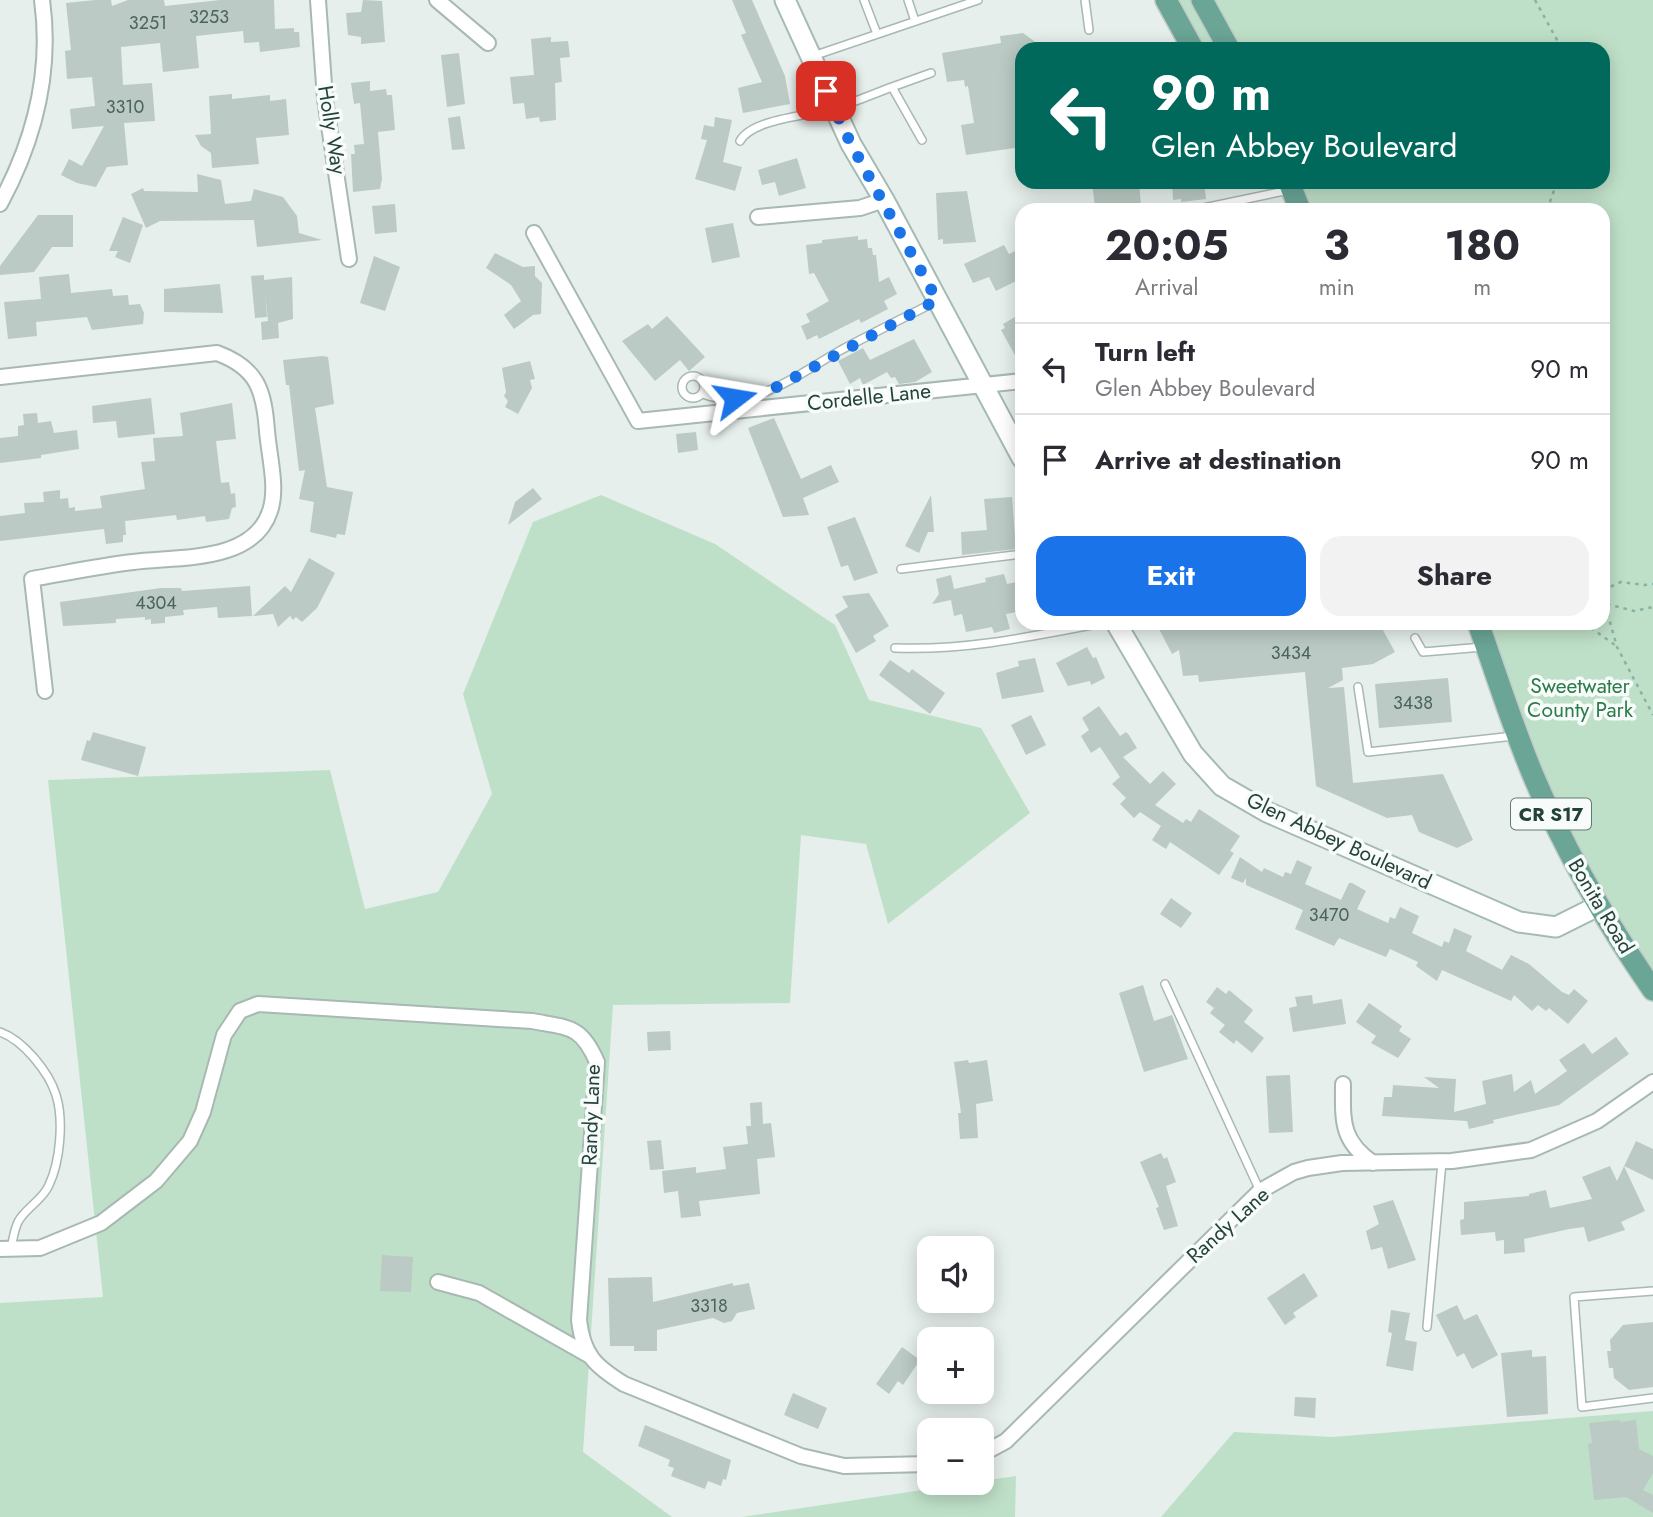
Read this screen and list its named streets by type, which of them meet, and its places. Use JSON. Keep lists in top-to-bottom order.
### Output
{
  "streets": {
    "main road": ["CR S17", "Bonita Road"],
    "street": [
      "Holly Way",
      "Cordelle Lane",
      "Glen Abbey Boulevard",
      "Randy Lane"
    ]
  },
  "crossings": [
    ["Glen Abbey Boulevard", "Bonita Road"]
  ],
  "parks": ["Sweetwater County Park"],
  "house_numbers": [
    "3253",
    "3251",
    "3310",
    "4304",
    "3434",
    "3438",
    "3470",
    "3318"
  ],
  "page": {
    "turn": ["90 m", "Glen Abbey Boulevard"],
    "eta": [
      "20:05",
      "Arrival",
      "3",
      "min",
      "180",
      "m"
    ],
    "list": [
      {
        "name": "Turn left",
        "note": "Glen Abbey Boulevard",
        "value": "90 m"
      },
      {
        "name": "Arrive at destination",
        "value": "90 m"
      }
    ],
    "buttons": ["Exit", "Share"],
    "map_buttons": ["+", "−"]
  }
}
